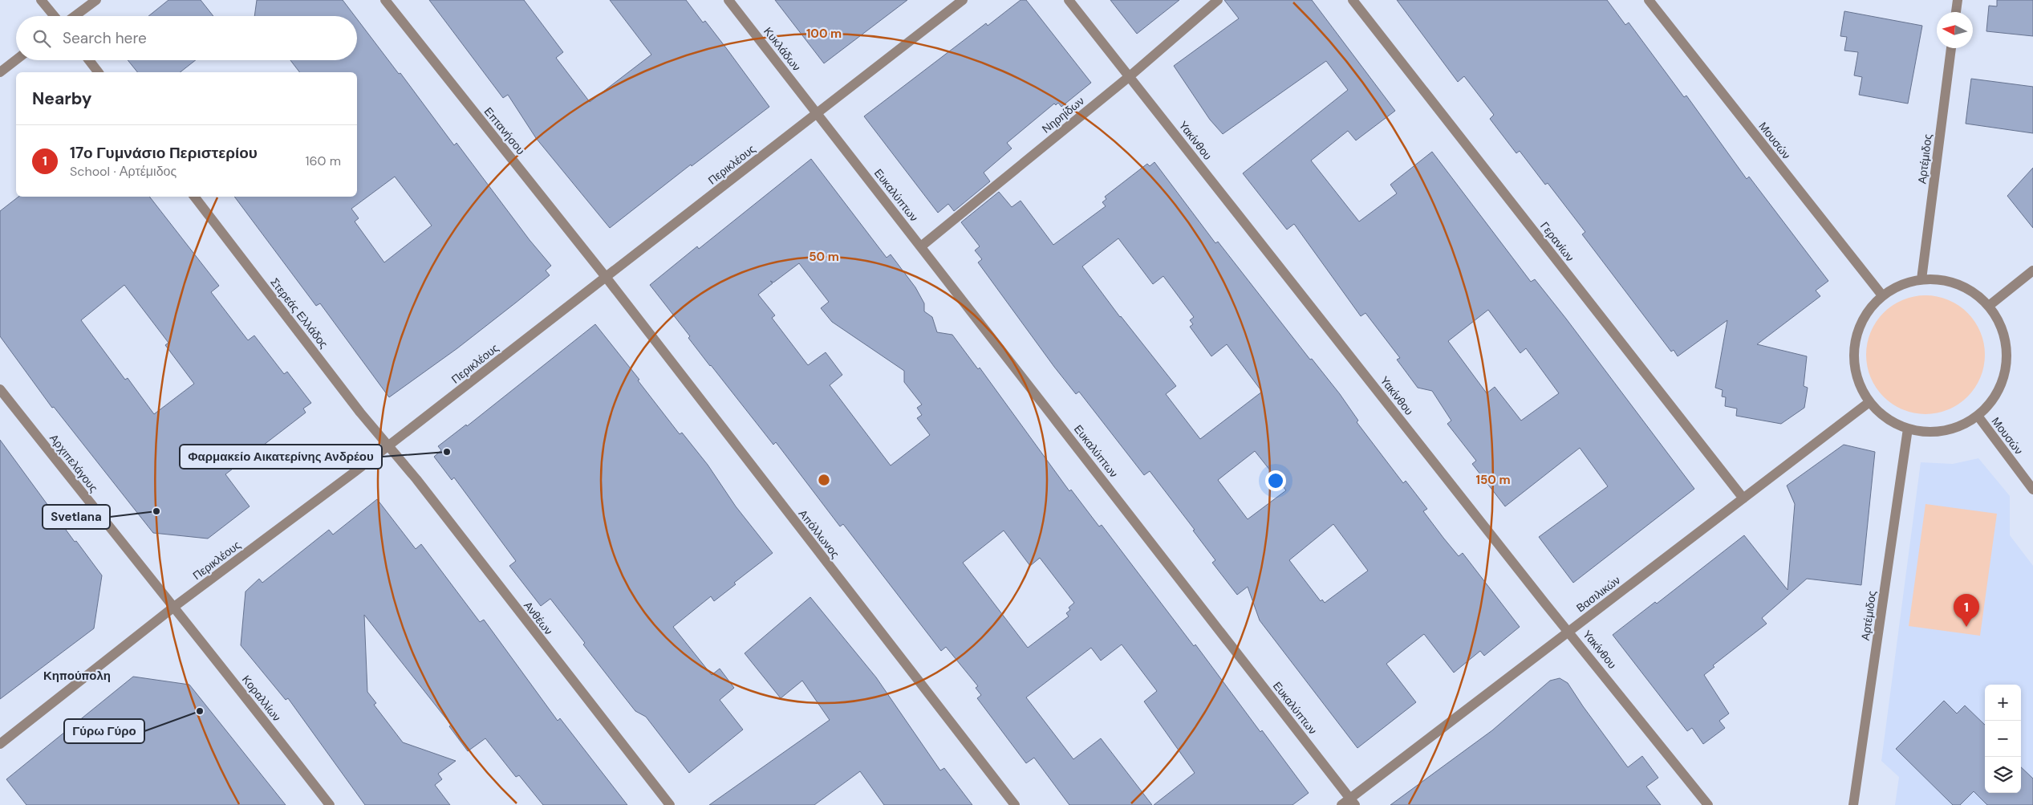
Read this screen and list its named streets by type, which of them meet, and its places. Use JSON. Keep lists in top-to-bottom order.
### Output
{
  "streets": {
    "street": [
      "Κυκλάδων",
      "Νηρηίδων",
      "Επτανήσου",
      "Υακίνθου",
      "Μουσών",
      "Αρτέμιδος",
      "Περικλέους",
      "Ευκαλύπτων",
      "Γερανίων",
      "Στερεάς Ελλάδος",
      "Αρχιπελάγους",
      "Απόλλωνος",
      "Βασιλικών",
      "Ανθέων",
      "Κοραλλίων"
    ]
  },
  "crossings": [
    ["Κυκλάδων", "Περικλέους"],
    ["Κυκλάδων", "Ευκαλύπτων"],
    ["Νηρηίδων", "Υακίνθου"],
    ["Νηρηίδων", "Ευκαλύπτων"],
    ["Επτανήσου", "Περικλέους"],
    ["Επτανήσου", "Απόλλωνος"],
    ["Υακίνθου", "Βασιλικών"],
    ["Περικλέους", "Ευκαλύπτων"],
    ["Περικλέους", "Στερεάς Ελλάδος"],
    ["Περικλέους", "Αρχιπελάγους"],
    ["Περικλέους", "Απόλλωνος"],
    ["Περικλέους", "Ανθέων"],
    ["Περικλέους", "Κοραλλίων"],
    ["Ευκαλύπτων", "Βασιλικών"],
    ["Γερανίων", "Βασιλικών"],
    ["Στερεάς Ελλάδος", "Ανθέων"],
    ["Αρχιπελάγους", "Κοραλλίων"]
  ],
  "districts": ["Κηπούπολη"],
  "places": ["Φαρμακείο Αικατερίνης Ανδρέου", "Svetlana", "Γύρω Γύρο"],
  "north": "left",
  "page": {
    "search": "Search here",
    "heading": "Nearby",
    "list": [
      {
        "mark": "1",
        "name": "17ο Γυμνάσιο Περιστερίου",
        "note": "School · Αρτέμιδος",
        "value": "160 m"
      }
    ],
    "pins": "1",
    "map_buttons": ["+", "−"]
  },
  "rings": ["100 m", "50 m", "150 m"]
}
